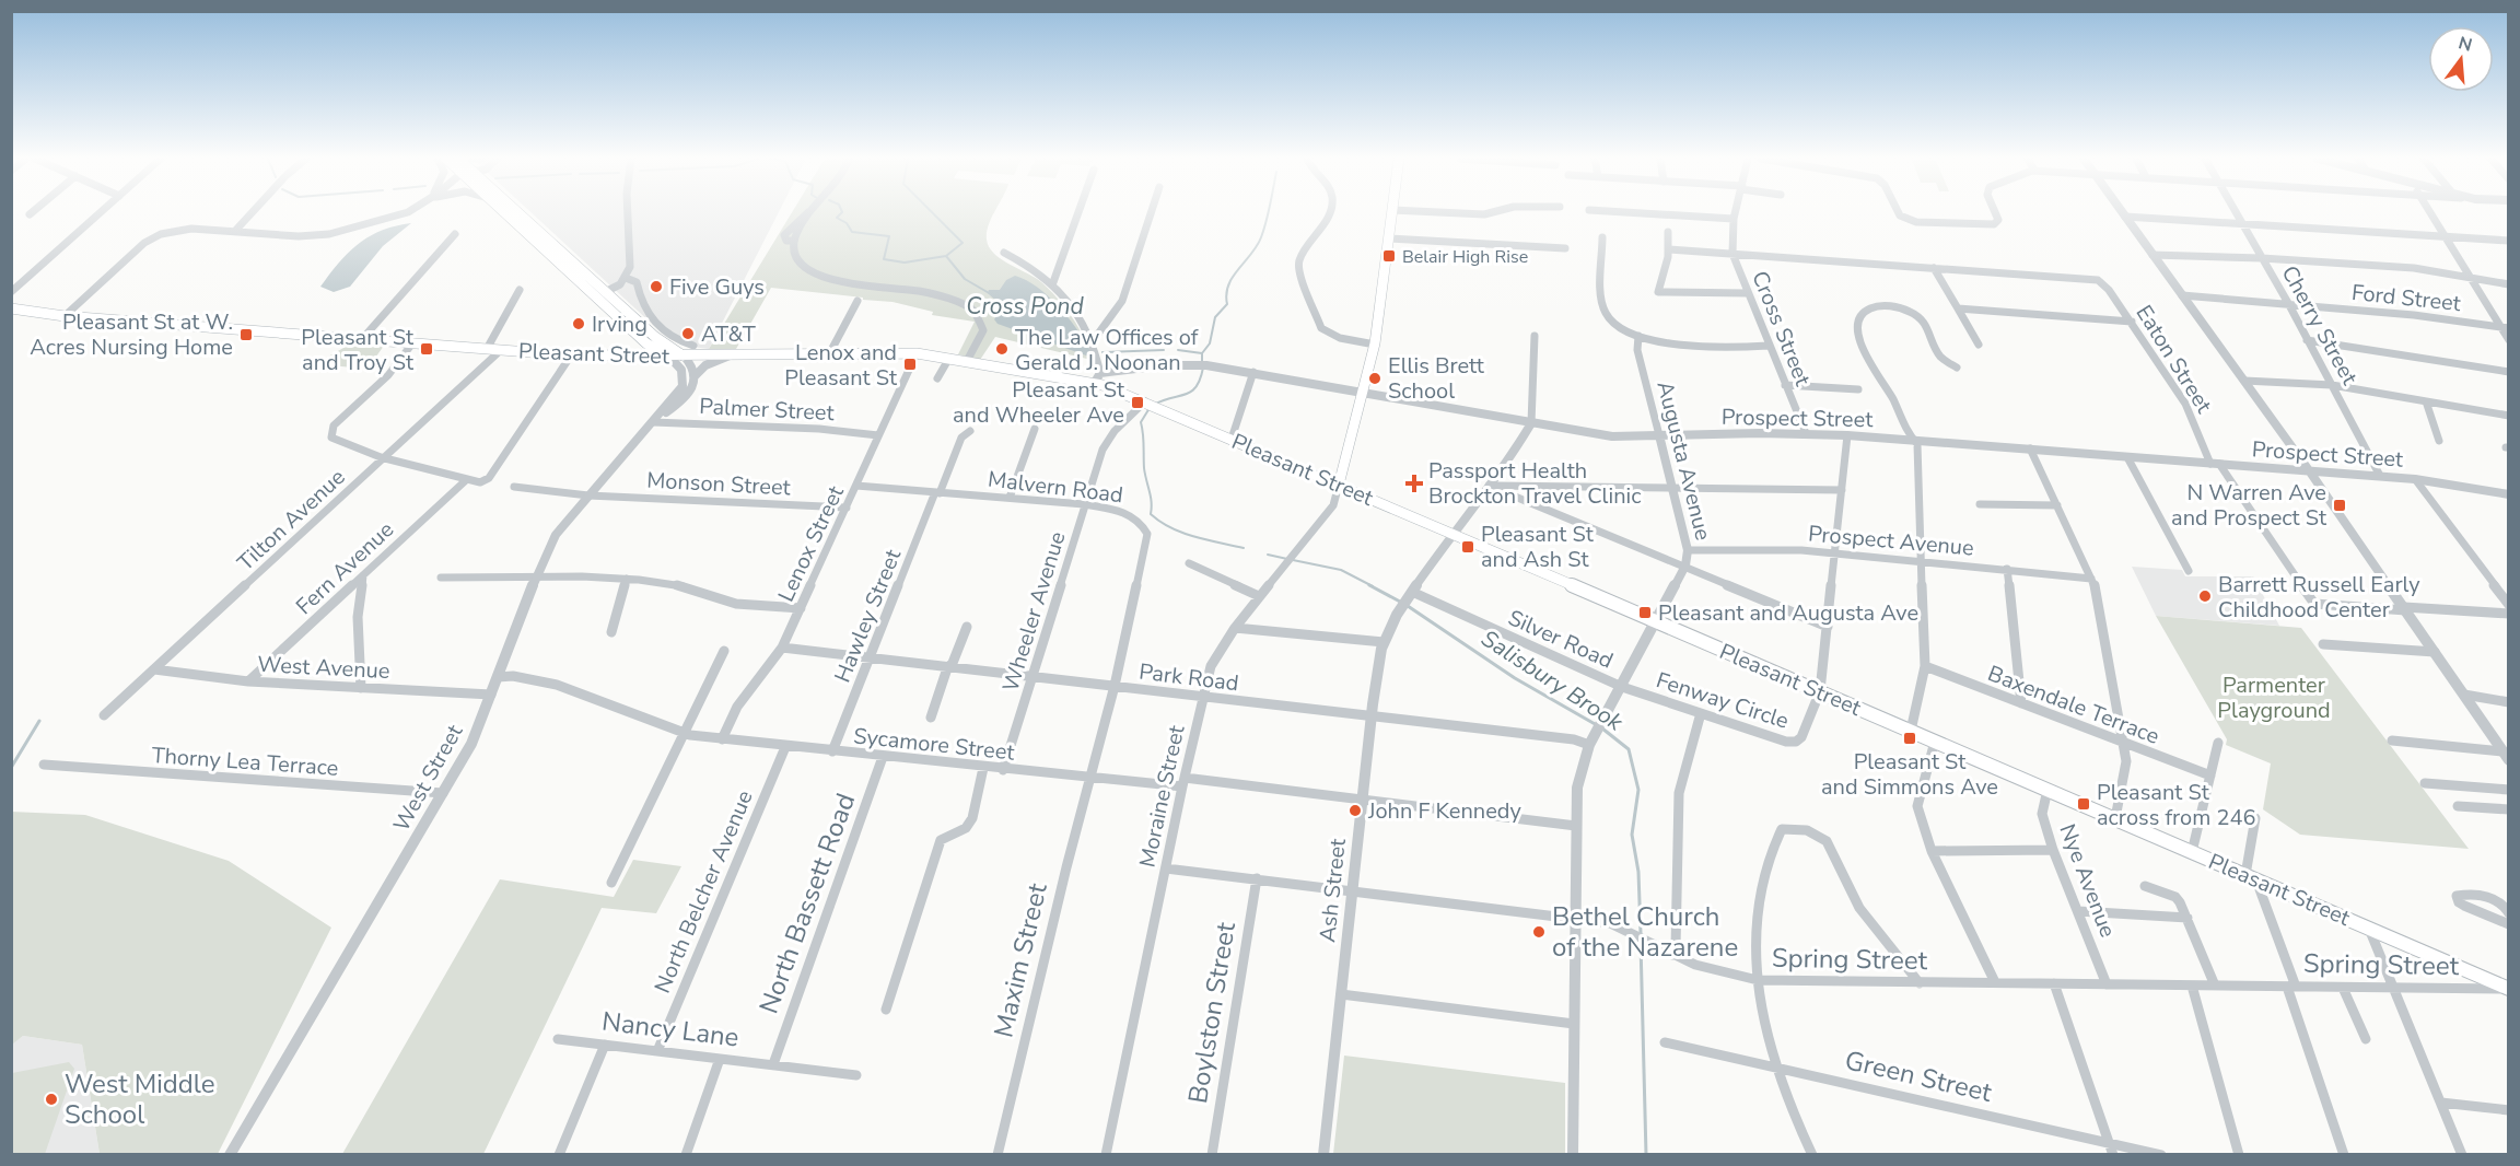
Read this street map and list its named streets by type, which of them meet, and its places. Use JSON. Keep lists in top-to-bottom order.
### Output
{
  "streets": {
    "main road": ["Pleasant Street"],
    "street": [
      "Ford Street",
      "Cherry Street",
      "Cross Street",
      "Eaton Street",
      "Palmer Street",
      "Prospect Street",
      "Augusta Avenue",
      "Monson Street",
      "Malvern Road",
      "Tilton Avenue",
      "Prospect Avenue",
      "Lenox Street",
      "Fern Avenue",
      "Wheeler Avenue",
      "Hawley Street",
      "Silver Road",
      "West Avenue",
      "Park Road",
      "Fenway Circle",
      "Baxendale Terrace",
      "Sycamore Street",
      "Thorny Lea Terrace",
      "West Street",
      "Moraine Street",
      "Nye Avenue",
      "Ash Street",
      "North Belcher Avenue",
      "North Bassett Road",
      "Spring Street",
      "Maxim Street",
      "Boylston Street",
      "Nancy Lane",
      "Green Street"
    ]
  },
  "crossings": [
    ["Ford Street", "Cherry Street"],
    ["Cherry Street", "Prospect Street"],
    ["Cross Street", "Prospect Street"],
    ["Pleasant Street", "Augusta Avenue"],
    ["Pleasant Street", "Tilton Avenue"],
    ["Pleasant Street", "Lenox Street"],
    ["Pleasant Street", "Wheeler Avenue"],
    ["Pleasant Street", "Fenway Circle"],
    ["Pleasant Street", "West Street"],
    ["Pleasant Street", "Moraine Street"],
    ["Pleasant Street", "Nye Avenue"],
    ["Pleasant Street", "Ash Street"],
    ["Pleasant Street", "Spring Street"],
    ["Eaton Street", "Prospect Street"],
    ["Palmer Street", "Lenox Street"],
    ["Palmer Street", "West Street"],
    ["Prospect Street", "Augusta Avenue"],
    ["Prospect Street", "Ash Street"],
    ["Augusta Avenue", "Prospect Avenue"],
    ["Augusta Avenue", "Silver Road"],
    ["Augusta Avenue", "Park Road"],
    ["Augusta Avenue", "Fenway Circle"],
    ["Augusta Avenue", "Sycamore Street"],
    ["Augusta Avenue", "Spring Street"],
    ["Monson Street", "Lenox Street"],
    ["Monson Street", "West Street"],
    ["Malvern Road", "Lenox Street"],
    ["Malvern Road", "Wheeler Avenue"],
    ["Malvern Road", "Hawley Street"],
    ["Malvern Road", "Park Road"],
    ["Malvern Road", "Sycamore Street"],
    ["Malvern Road", "Maxim Street"],
    ["Tilton Avenue", "West Avenue"],
    ["Lenox Street", "Park Road"],
    ["Lenox Street", "Sycamore Street"],
    ["Fern Avenue", "West Avenue"],
    ["Wheeler Avenue", "Park Road"],
    ["Wheeler Avenue", "Sycamore Street"],
    ["Hawley Street", "Park Road"],
    ["Hawley Street", "Sycamore Street"],
    ["Silver Road", "Fenway Circle"],
    ["Silver Road", "Ash Street"],
    ["West Avenue", "West Street"],
    ["Park Road", "Moraine Street"],
    ["Park Road", "Ash Street"],
    ["Sycamore Street", "West Street"],
    ["Sycamore Street", "Moraine Street"],
    ["Sycamore Street", "Ash Street"],
    ["Sycamore Street", "North Belcher Avenue"],
    ["Sycamore Street", "North Bassett Road"],
    ["Sycamore Street", "Maxim Street"],
    ["Thorny Lea Terrace", "West Street"],
    ["Moraine Street", "Spring Street"],
    ["Nye Avenue", "Spring Street"],
    ["Ash Street", "Spring Street"],
    ["North Belcher Avenue", "Nancy Lane"],
    ["North Bassett Road", "Nancy Lane"],
    ["Spring Street", "Boylston Street"]
  ],
  "water": ["Cross Pond", "Salisbury Brook"],
  "parks": ["Parmenter Playground"],
  "places": {
    "transit": [
      "Belair High Rise",
      "Pleasant St at W. Acres Nursing Home",
      "Pleasant St and Troy St",
      "Lenox and Pleasant St",
      "Pleasant St and Wheeler Ave",
      "N Warren Ave and Prospect St",
      "Pleasant St and Ash St",
      "Pleasant and Augusta Ave",
      "Pleasant St and Simmons Ave",
      "Pleasant St across from 246"
    ],
    "other": [
      "Five Guys",
      "Irving",
      "AT&T",
      "The Law Offices of Gerald J. Noonan",
      "Ellis Brett School",
      "Barrett Russell Early Childhood Center",
      "John F Kennedy",
      "Bethel Church of the Nazarene",
      "West Middle School"
    ],
    "health": ["Passport Health Brockton Travel Clinic"]
  },
  "north": "top"
}
